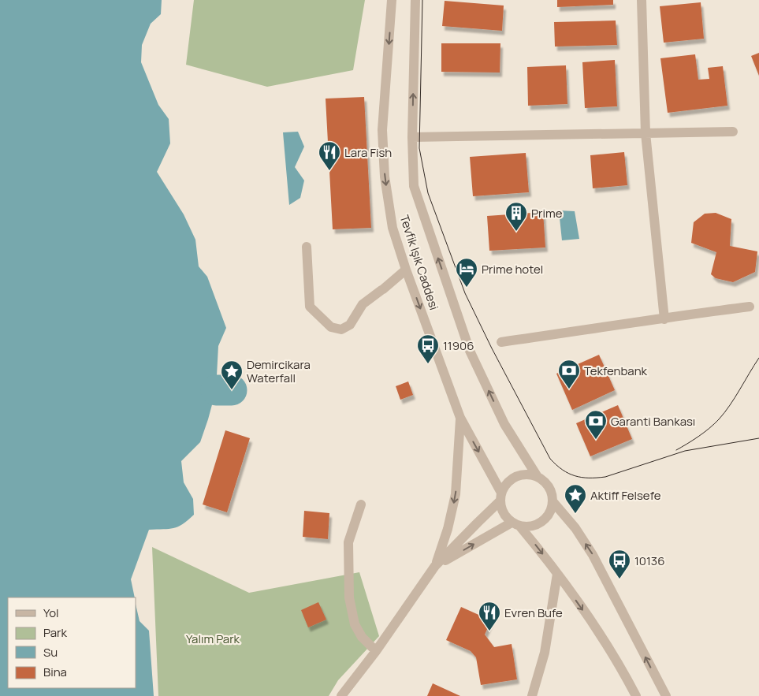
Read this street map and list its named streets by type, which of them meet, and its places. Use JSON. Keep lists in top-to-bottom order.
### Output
{
  "streets": {
    "street": ["Tevfik Işık Caddesi"]
  },
  "parks": ["Yalım Park"],
  "places": {
    "restaurant": ["Lara Fish", "Evren Bufe"],
    "building": ["Prime"],
    "hotel": ["Prime hotel"],
    "bus stop": ["11906", "10136"],
    "bank": ["Tekfenbank", "Garanti Bankası"],
    "place": ["Demircikara Waterfall", "Aktiff Felsefe"]
  },
  "legend": [
    "Yol",
    "Park",
    "Su",
    "Bina"
  ]
}
